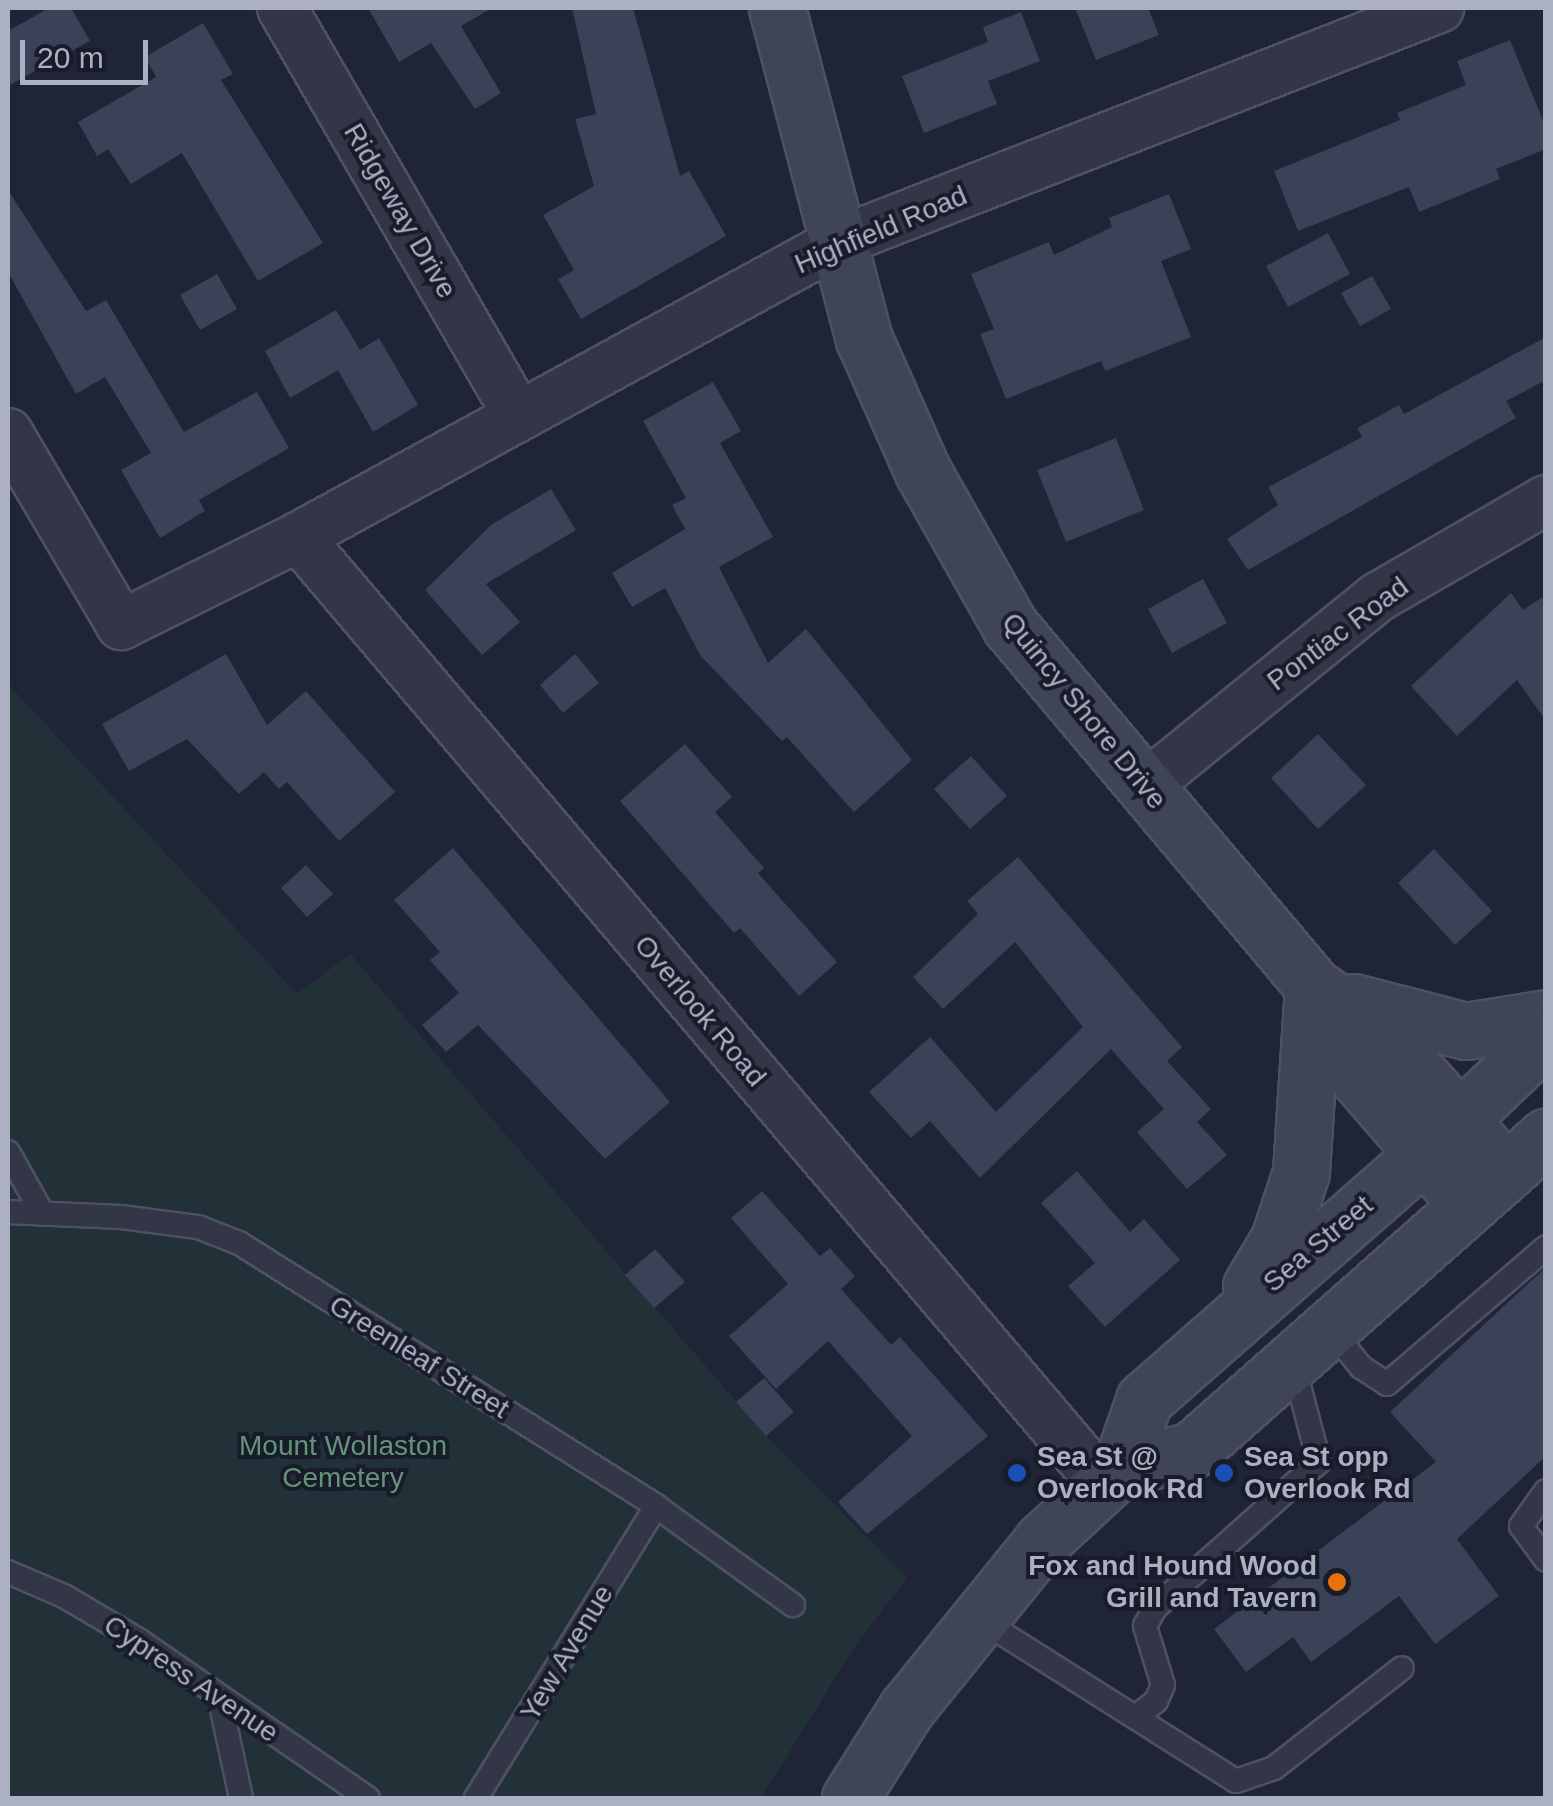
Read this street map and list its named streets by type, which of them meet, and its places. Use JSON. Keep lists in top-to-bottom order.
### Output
{
  "streets": {
    "main road": ["Quincy Shore Drive", "Sea Street"],
    "street": [
      "Ridgeway Drive",
      "Highfield Road",
      "Pontiac Road",
      "Overlook Road"
    ],
    "lane": ["Greenleaf Street", "Yew Avenue", "Cypress Avenue"]
  },
  "crossings": [
    ["Ridgeway Drive", "Highfield Road"],
    ["Highfield Road", "Quincy Shore Drive"],
    ["Highfield Road", "Overlook Road"],
    ["Pontiac Road", "Quincy Shore Drive"],
    ["Quincy Shore Drive", "Sea Street"],
    ["Overlook Road", "Sea Street"],
    ["Greenleaf Street", "Yew Avenue"]
  ],
  "parks": ["Mount Wollaston Cemetery"],
  "places": ["Sea St @ Overlook Rd", "Sea St opp Overlook Rd", "Fox and Hound Wood Grill and Tavern"],
  "scale_bar": "20 m"
}
